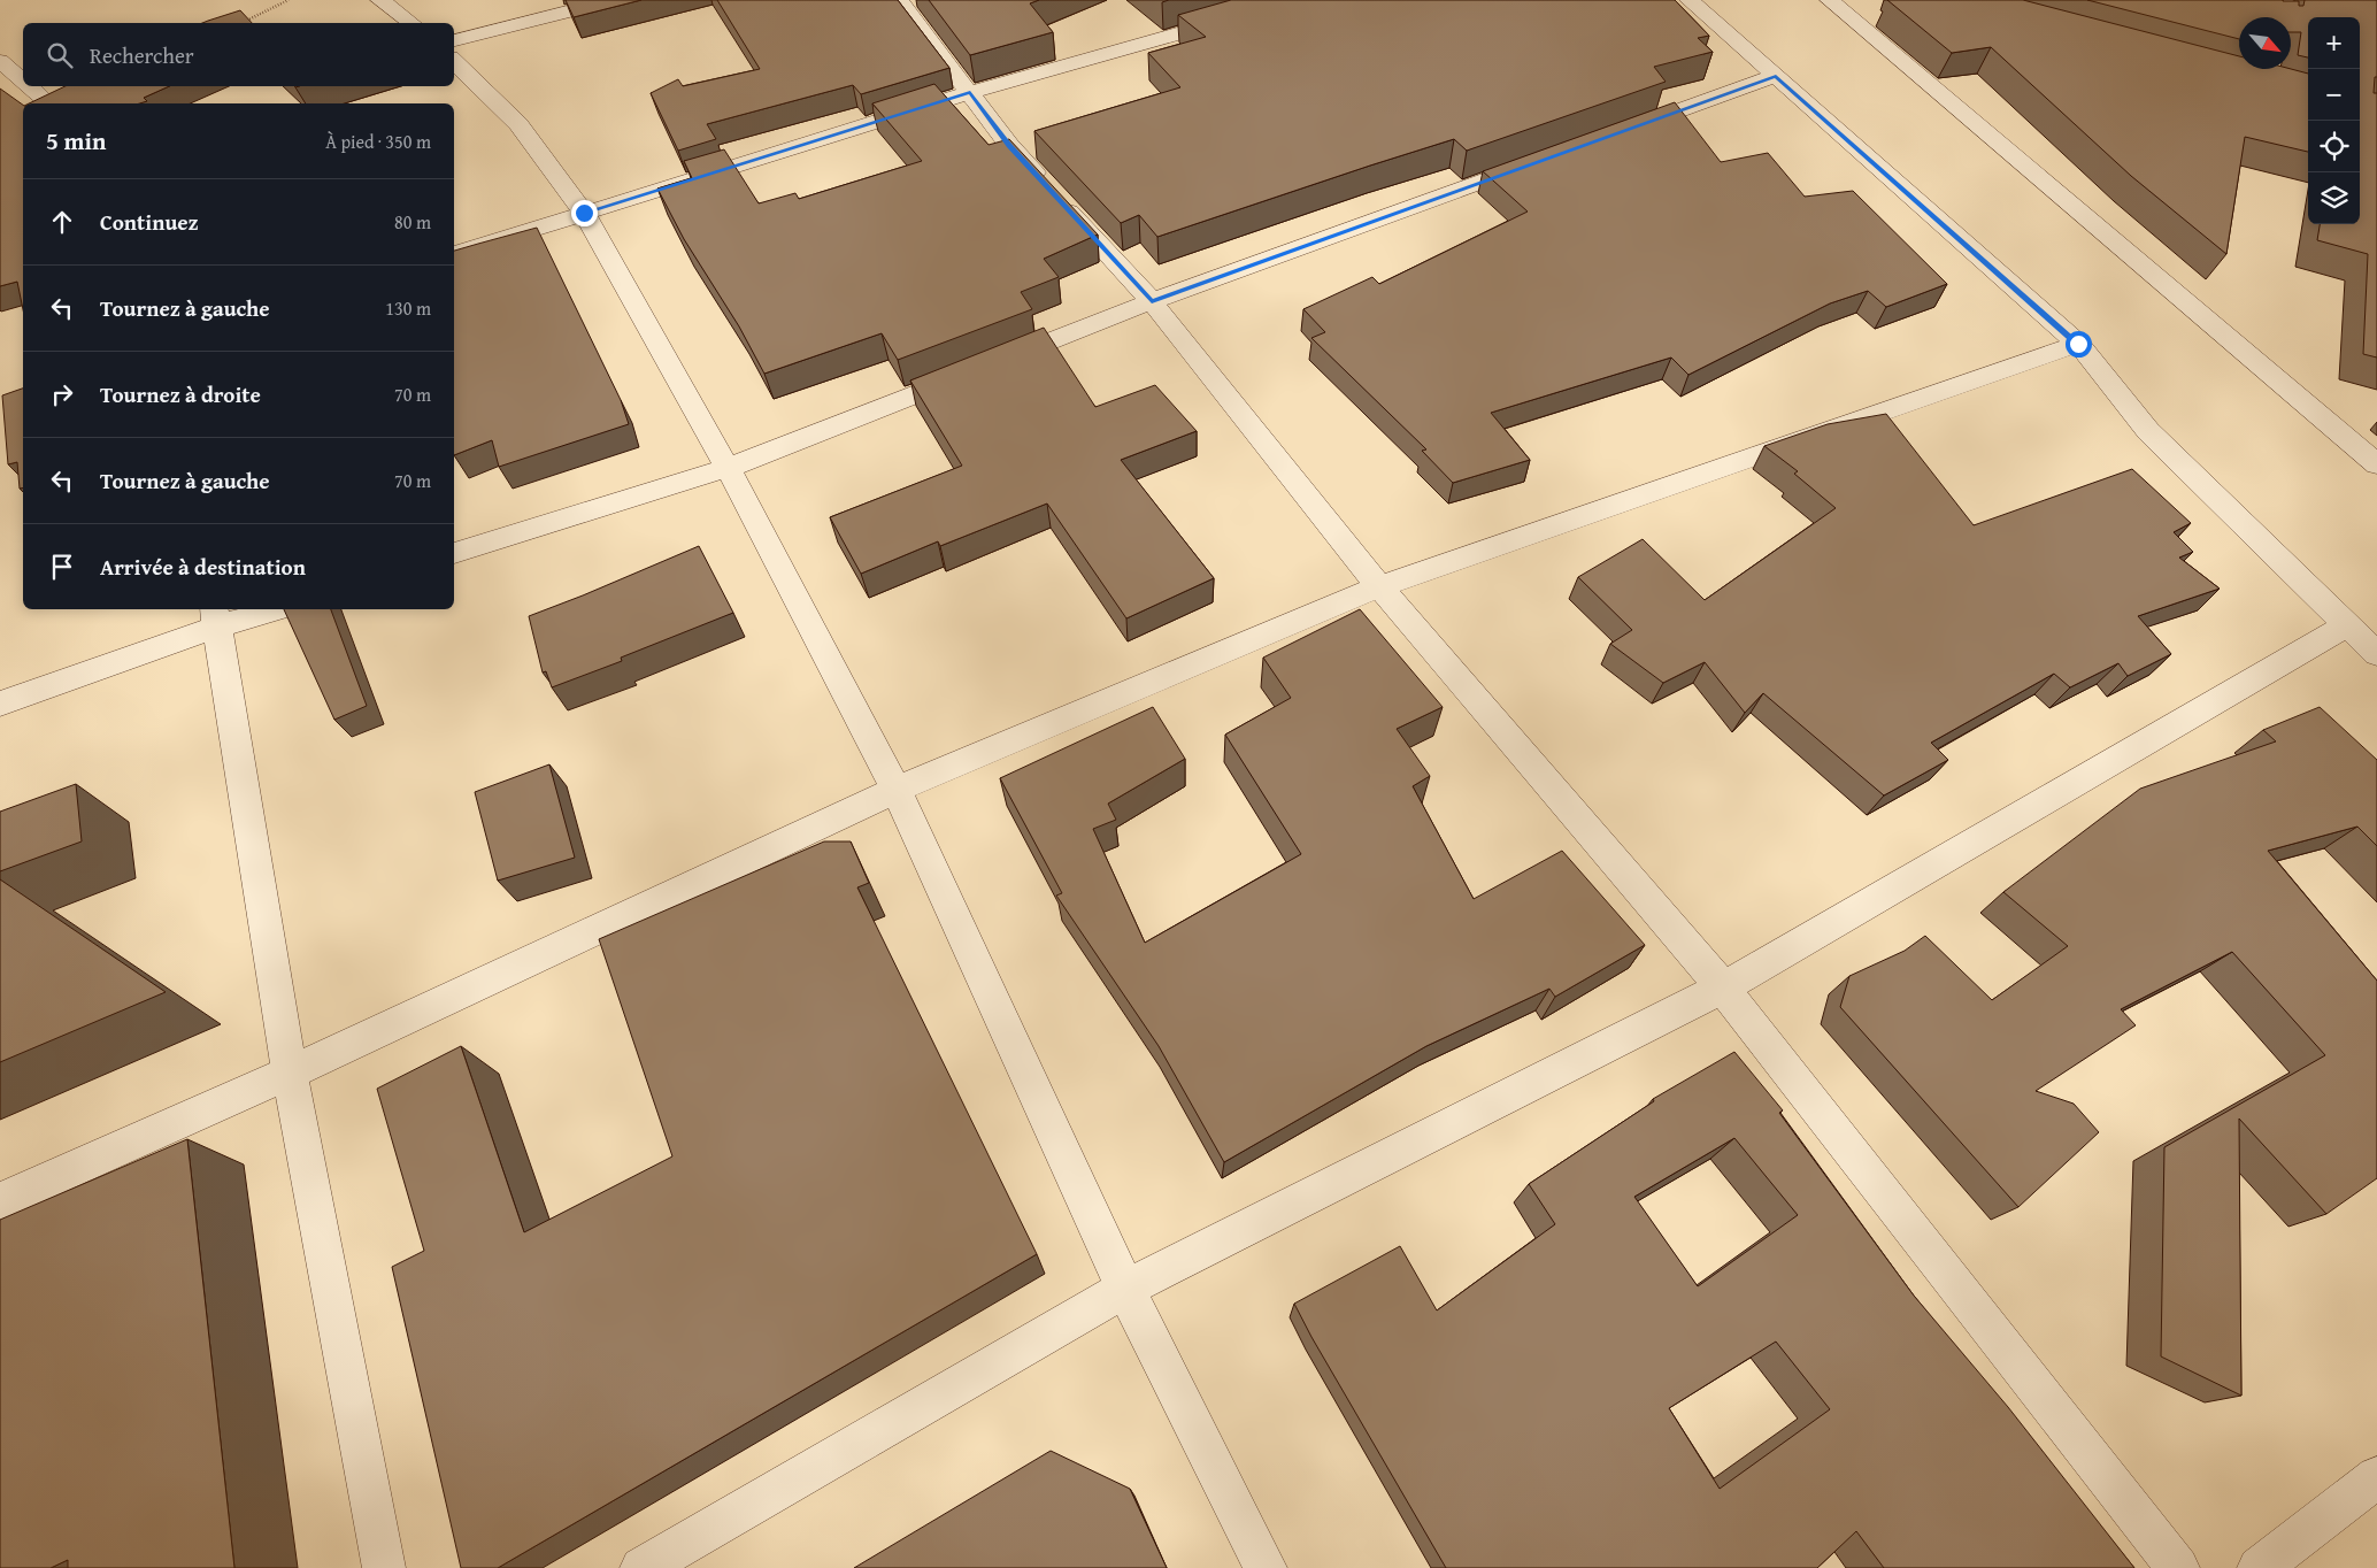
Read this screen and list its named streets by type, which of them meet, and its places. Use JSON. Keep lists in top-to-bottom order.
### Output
{
  "north": "bottom right",
  "page": {
    "map_buttons": ["+", "−"],
    "search": "Rechercher",
    "heading": ["5 min", "À pied · 350 m"],
    "list": [
      ["Continuez", "80 m"],
      ["Tournez à gauche", "130 m"],
      ["Tournez à droite", "70 m"],
      ["Tournez à gauche", "70 m"],
      "Arrivée à destination"
    ]
  }
}
